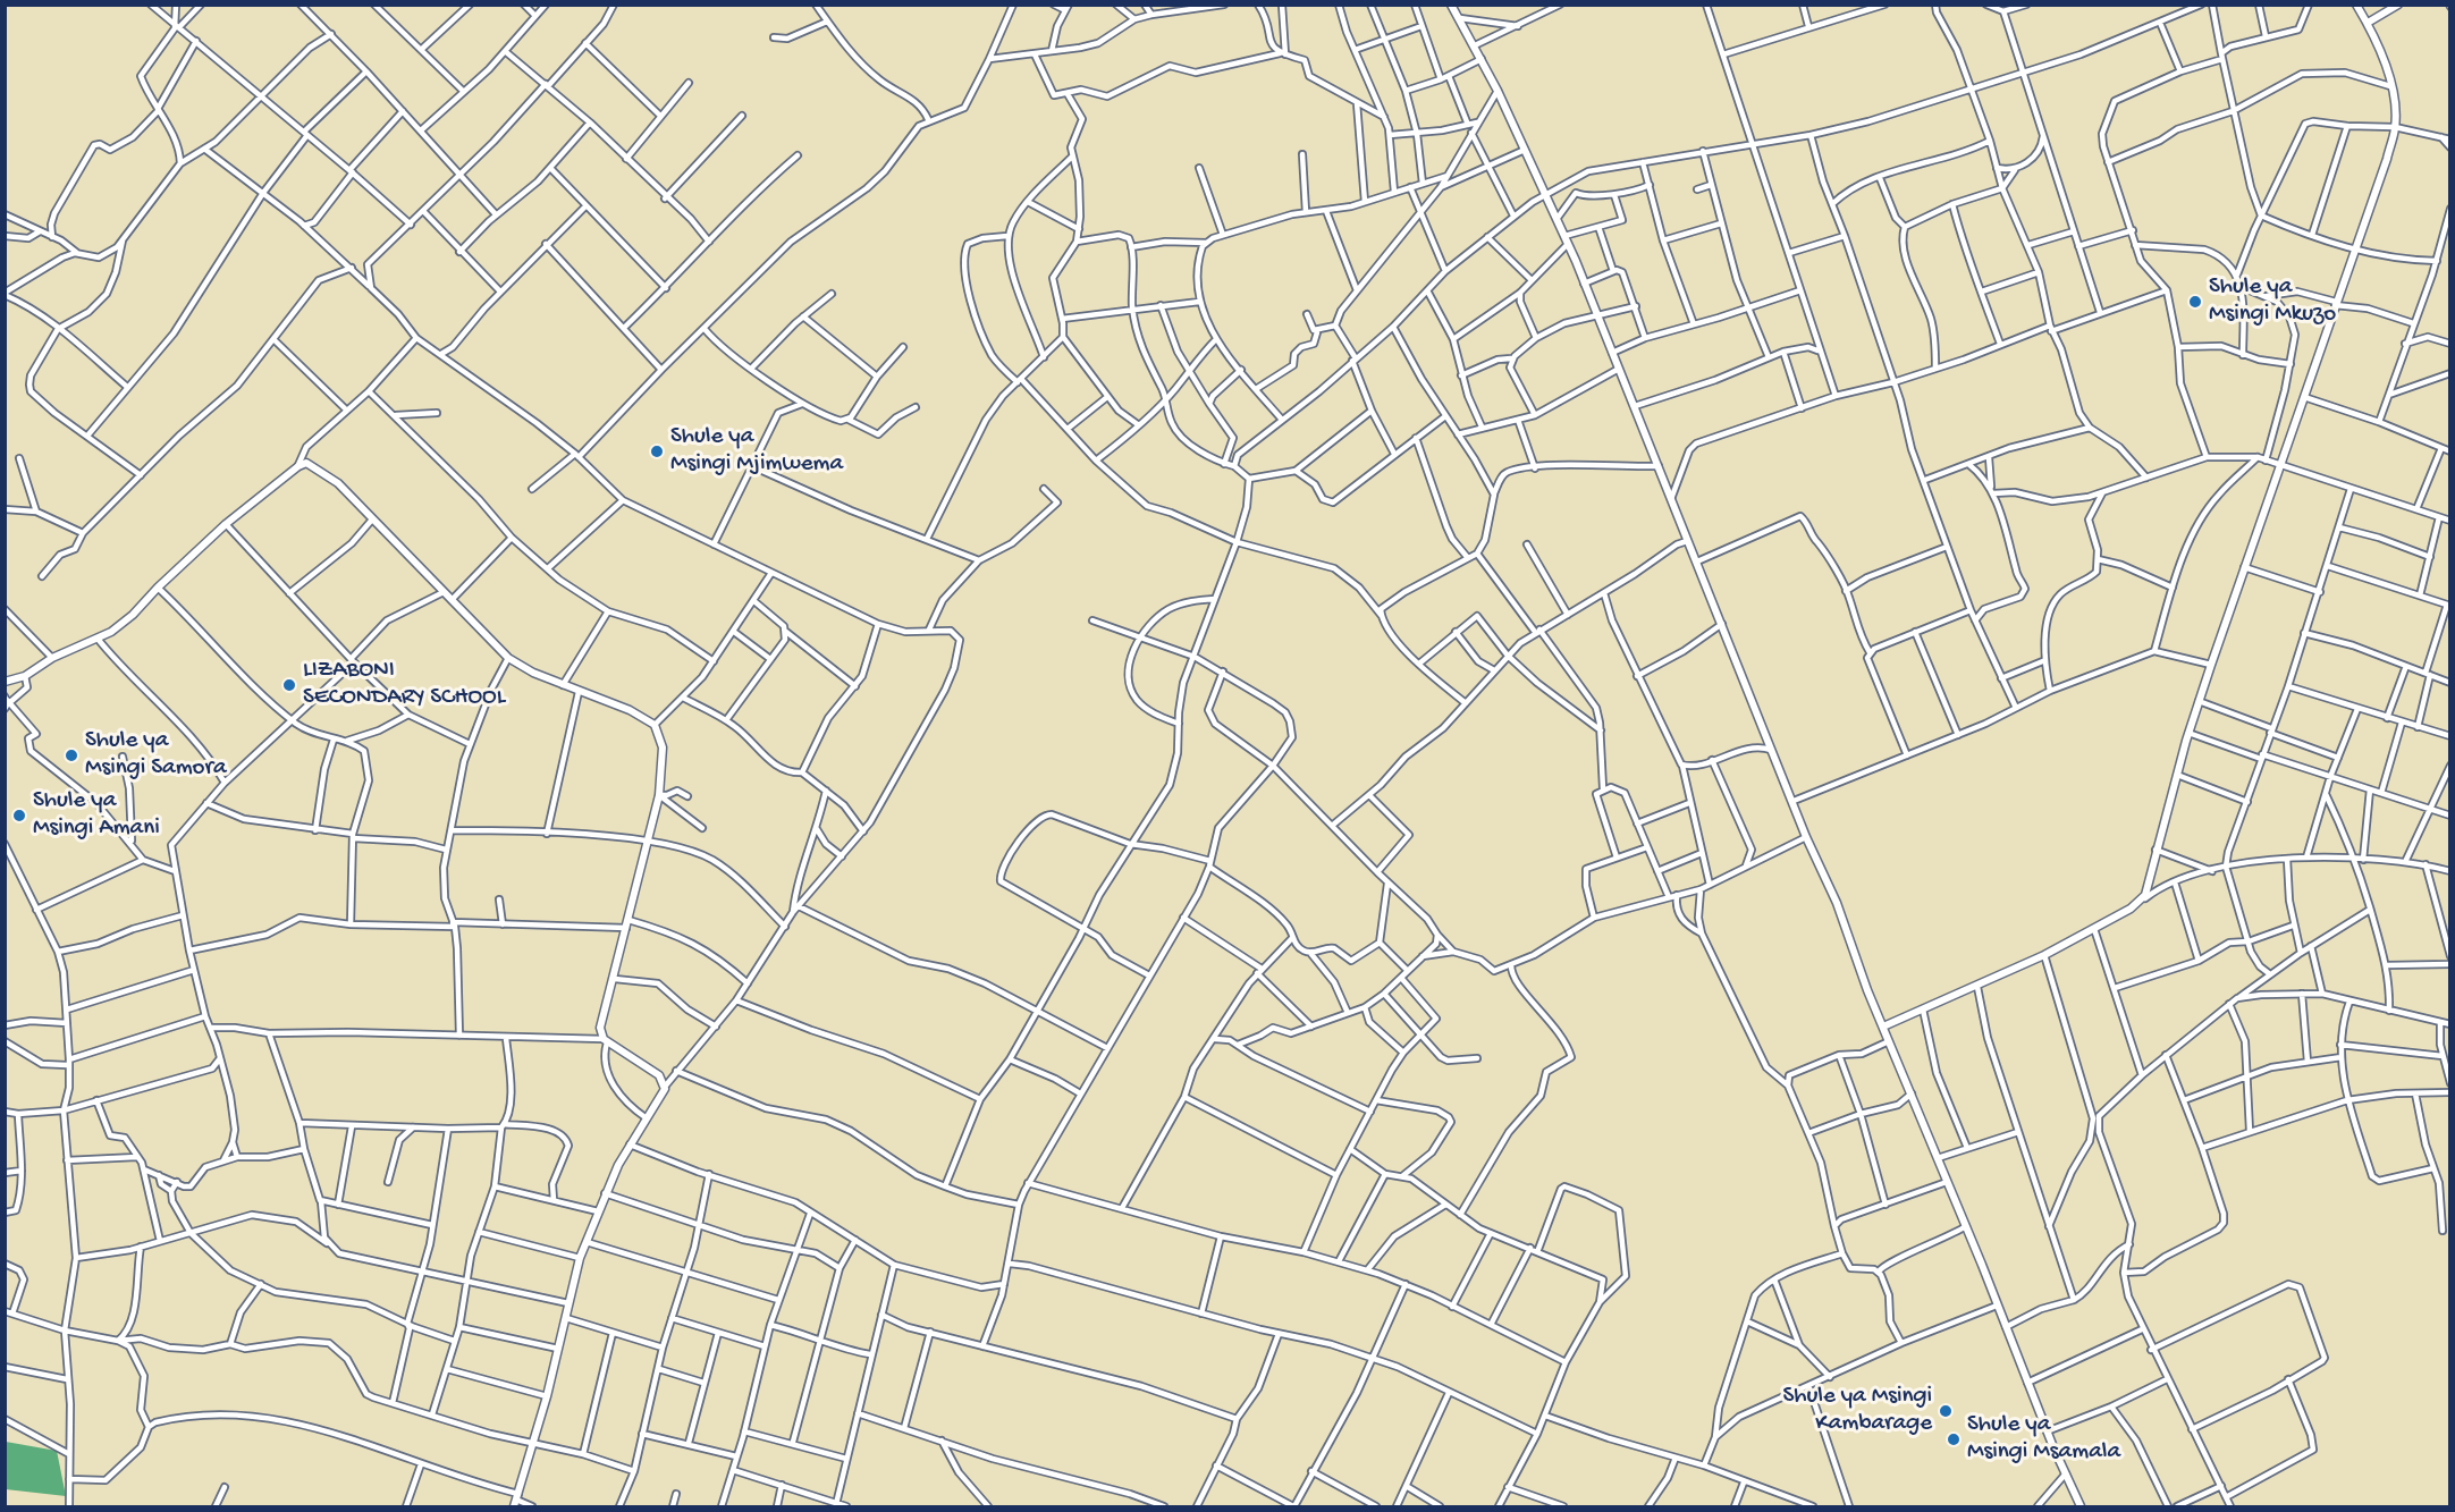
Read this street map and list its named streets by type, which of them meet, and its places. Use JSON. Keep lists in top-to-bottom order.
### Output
{
  "places": [
    "Shule ya Msingi Mkuzo",
    "Shule ya Msingi Mjimwema",
    "LIZABONI SECONDARY SCHOOL",
    "Shule ya Msingi Samora",
    "Shule ya Msingi Amani",
    "Shule ya Msingi Kambarage",
    "Shule ya Msingi Msamala"
  ]
}
